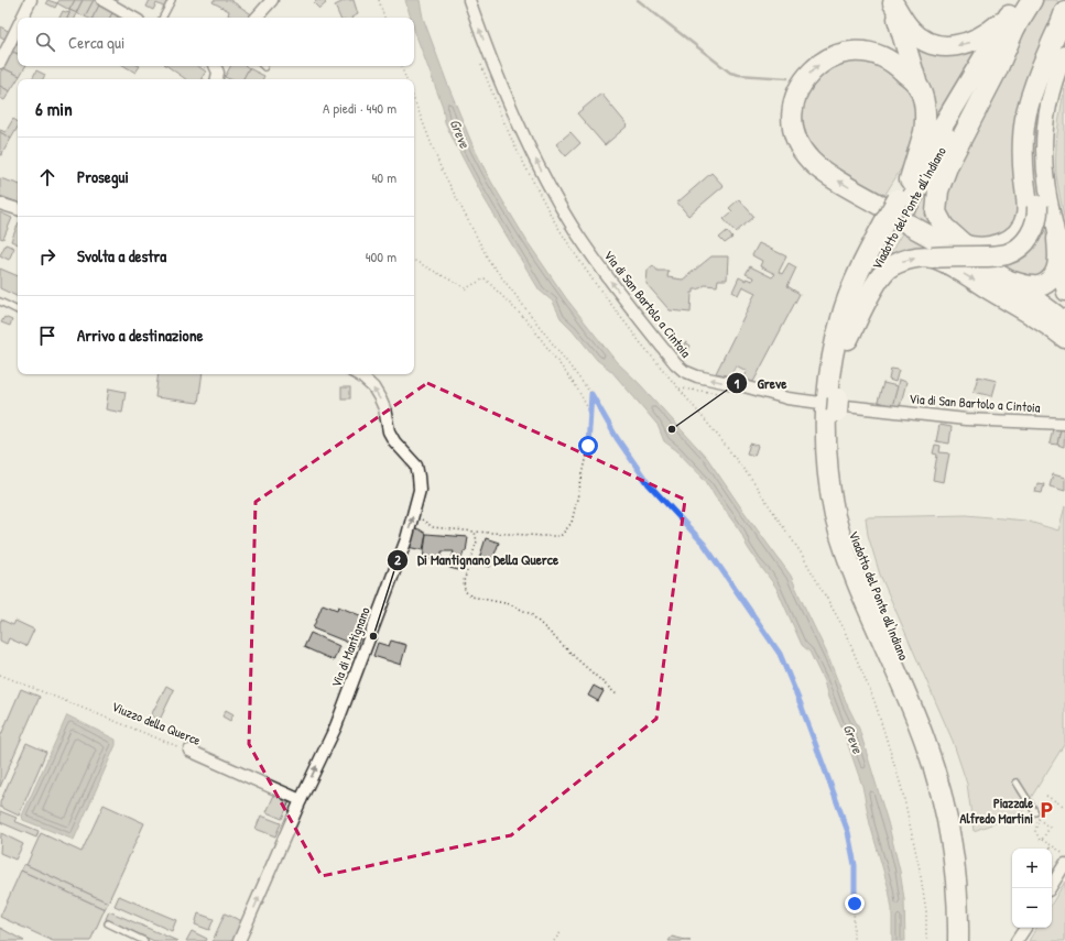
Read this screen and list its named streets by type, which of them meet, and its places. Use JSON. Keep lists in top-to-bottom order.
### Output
{
  "streets": {
    "highway": ["Viadotto del Ponte all'Indiano"],
    "street": ["Via di San Bartolo a Cintoia", "Via di Mantignano", "Viuzzo della Querce"]
  },
  "crossings": [
    ["Viadotto del Ponte all'Indiano", "Via di San Bartolo a Cintoia"],
    ["Via di Mantignano", "Viuzzo della Querce"]
  ],
  "one_way": ["Via di San Bartolo a Cintoia", "Via di Mantignano"],
  "water": ["Greve"],
  "places": {
    "other": ["Greve", "Di Mantignano Della Querce"],
    "parking": ["Piazzale Alfredo Martini"]
  },
  "page": {
    "search": "Cerca qui",
    "heading": ["6 min", "A piedi · 440 m"],
    "list": [
      ["Prosegui", "40 m"],
      ["Svolta a destra", "400 m"],
      "Arrivo a destinazione"
    ],
    "map_buttons": ["+", "−"]
  }
}
